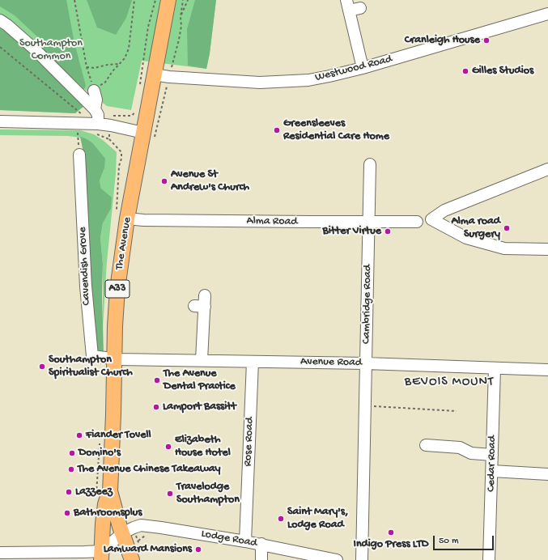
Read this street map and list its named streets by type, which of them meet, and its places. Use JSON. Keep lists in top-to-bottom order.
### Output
{
  "streets": {
    "main road": ["The Avenue", "A33"],
    "street": [
      "Westwood Road",
      "Alma Road",
      "Cavendish Grove",
      "Cambridge Road",
      "Avenue Road",
      "Rose Road",
      "Cedar Road",
      "Lodge Road"
    ]
  },
  "crossings": [
    ["Westwood Road", "The Avenue"],
    ["Alma Road", "The Avenue"],
    ["Alma Road", "Cambridge Road"],
    ["The Avenue", "Cavendish Grove"],
    ["The Avenue", "Avenue Road"],
    ["The Avenue", "Lodge Road"],
    ["Cavendish Grove", "Avenue Road"],
    ["Cambridge Road", "Avenue Road"],
    ["Avenue Road", "Rose Road"],
    ["Avenue Road", "Cedar Road"],
    ["Rose Road", "Lodge Road"]
  ],
  "districts": ["BEVOIS MOUNT"],
  "parks": ["Southampton Common"],
  "places": [
    "Cranleigh House",
    "Gilles Studios",
    "Greensleeves Residential Care Home",
    "Avenue St Andrew's Church",
    "Alma road Surgery",
    "Bitter Virtue",
    "Southampton Spiritualist Church",
    "The Avenue Dental Practice",
    "Lamport Bassitt",
    "Fiander Tovell",
    "Elizabeth House Hotel",
    "Domino's",
    "The Avenue Chinese Takeaway",
    "Lazzeez",
    "Travelodge Southampton",
    "Bathroomsplus",
    "Saint Mary's, Lodge Road",
    "Indigo Press LTD",
    "Lamward Mansions"
  ],
  "scale_bar": "50 m"
}
